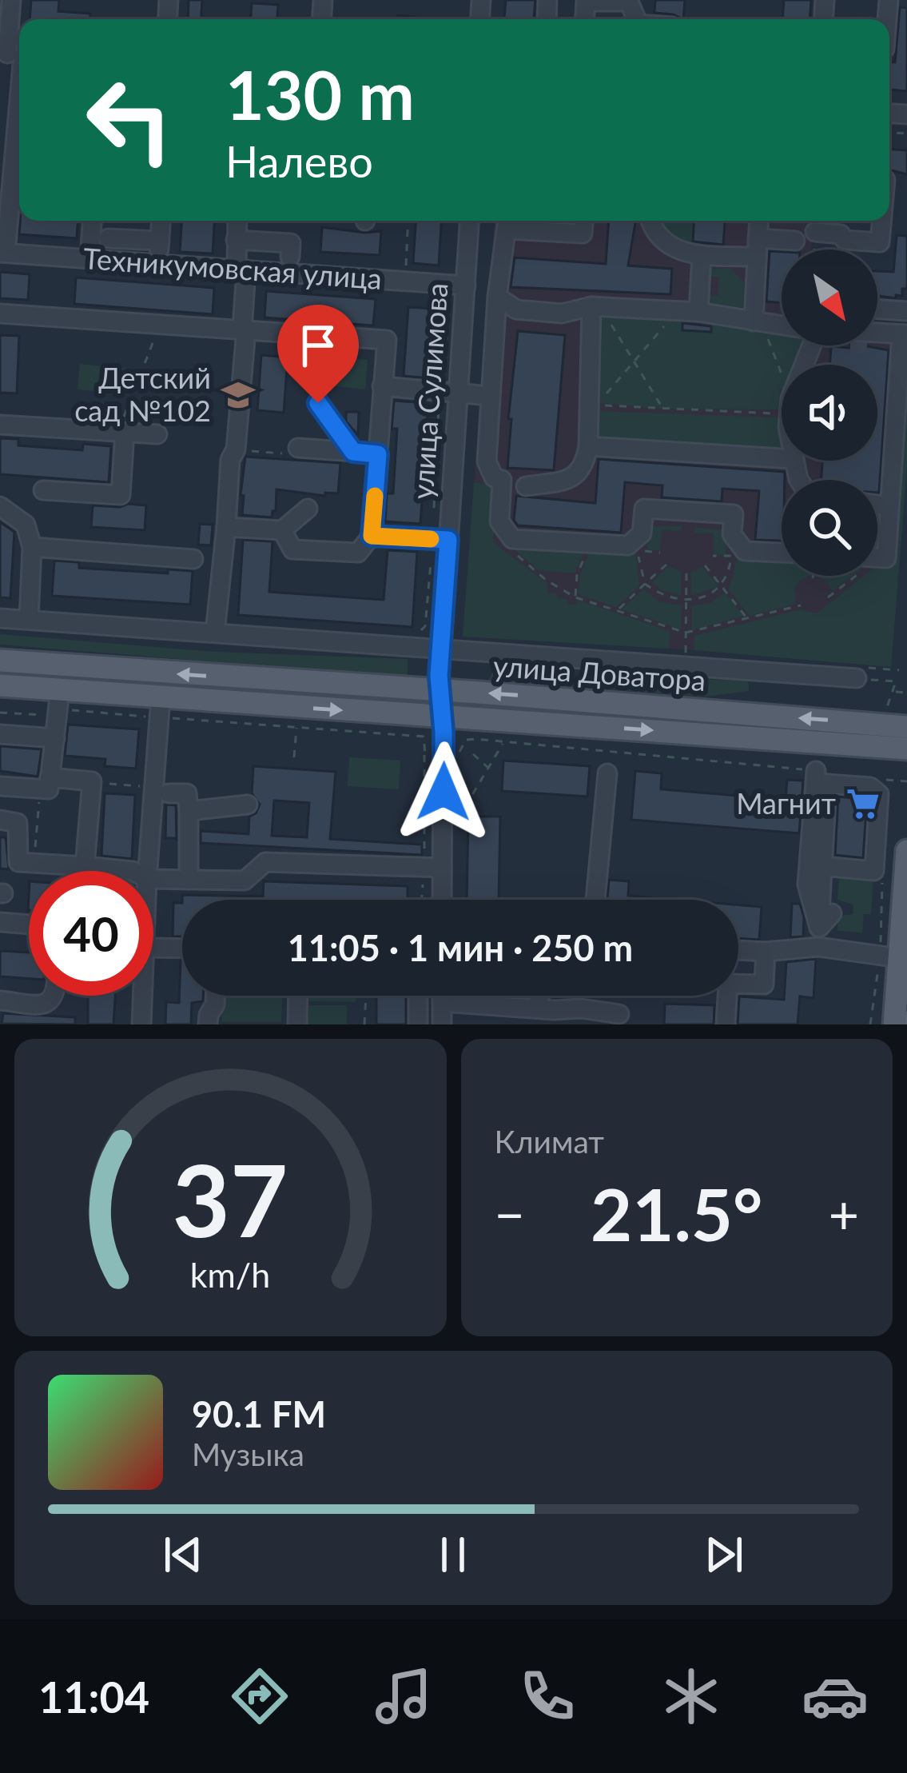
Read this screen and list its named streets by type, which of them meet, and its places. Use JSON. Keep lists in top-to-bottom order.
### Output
{
  "streets": {
    "main road": ["улица Сулимова", "улица Доватора"],
    "street": ["Техникумовская улица"]
  },
  "crossings": [
    ["Техникумовская улица", "улица Сулимова"],
    ["улица Сулимова", "улица Доватора"]
  ],
  "places": {
    "school or university": ["Детский сад №102"],
    "supermarket": ["Магнит"]
  },
  "north": "bottom right",
  "page": {
    "turn": ["130 m", "Налево"],
    "limit": "40",
    "trip": "11:05 · 1 мин · 250 m",
    "tile": "Климат",
    "heat": ["−", "21.5°", "+"],
    "song": ["90.1 FM", "Музыка"],
    "tabs": "11:04",
    "gauge": ["37", "km/h"]
  }
}
